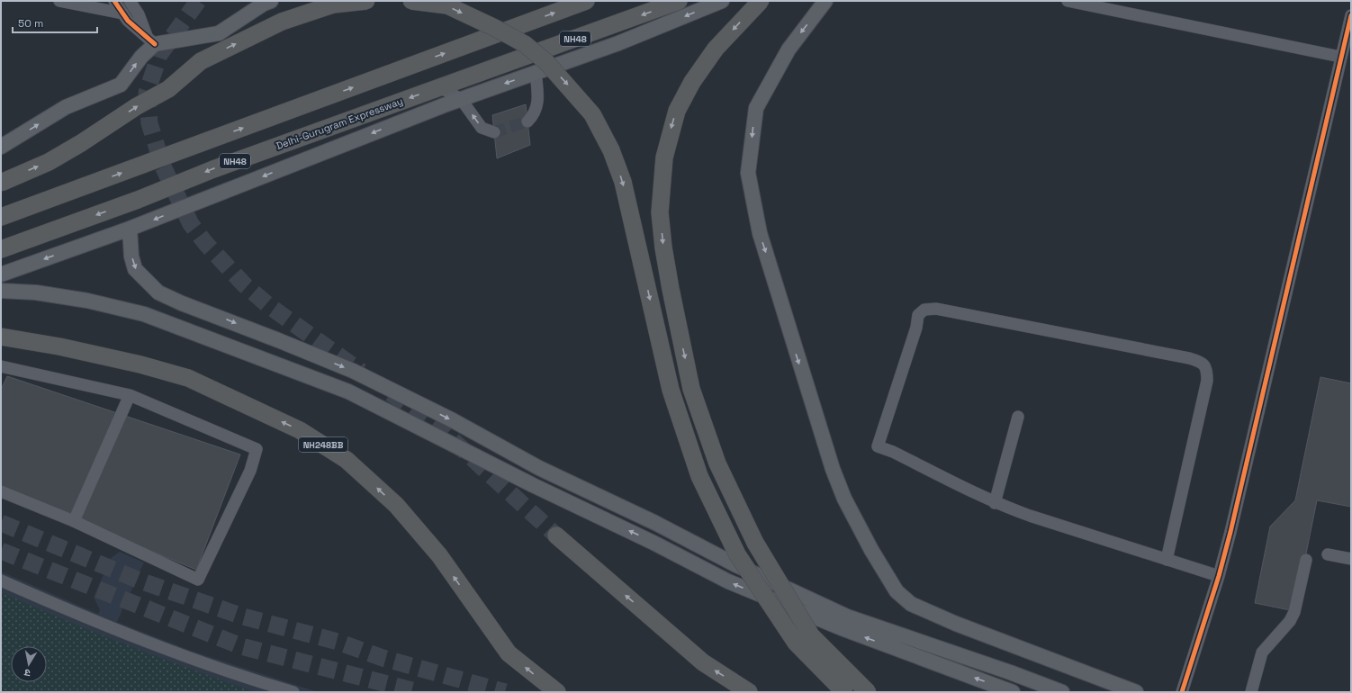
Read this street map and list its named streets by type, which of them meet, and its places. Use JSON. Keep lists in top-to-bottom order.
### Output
{
  "streets": {
    "highway": ["NH48", "Delhi-Gurugram Expressway", "NH248BB"]
  },
  "scale_bar": "50 m",
  "north": "bottom"
}
